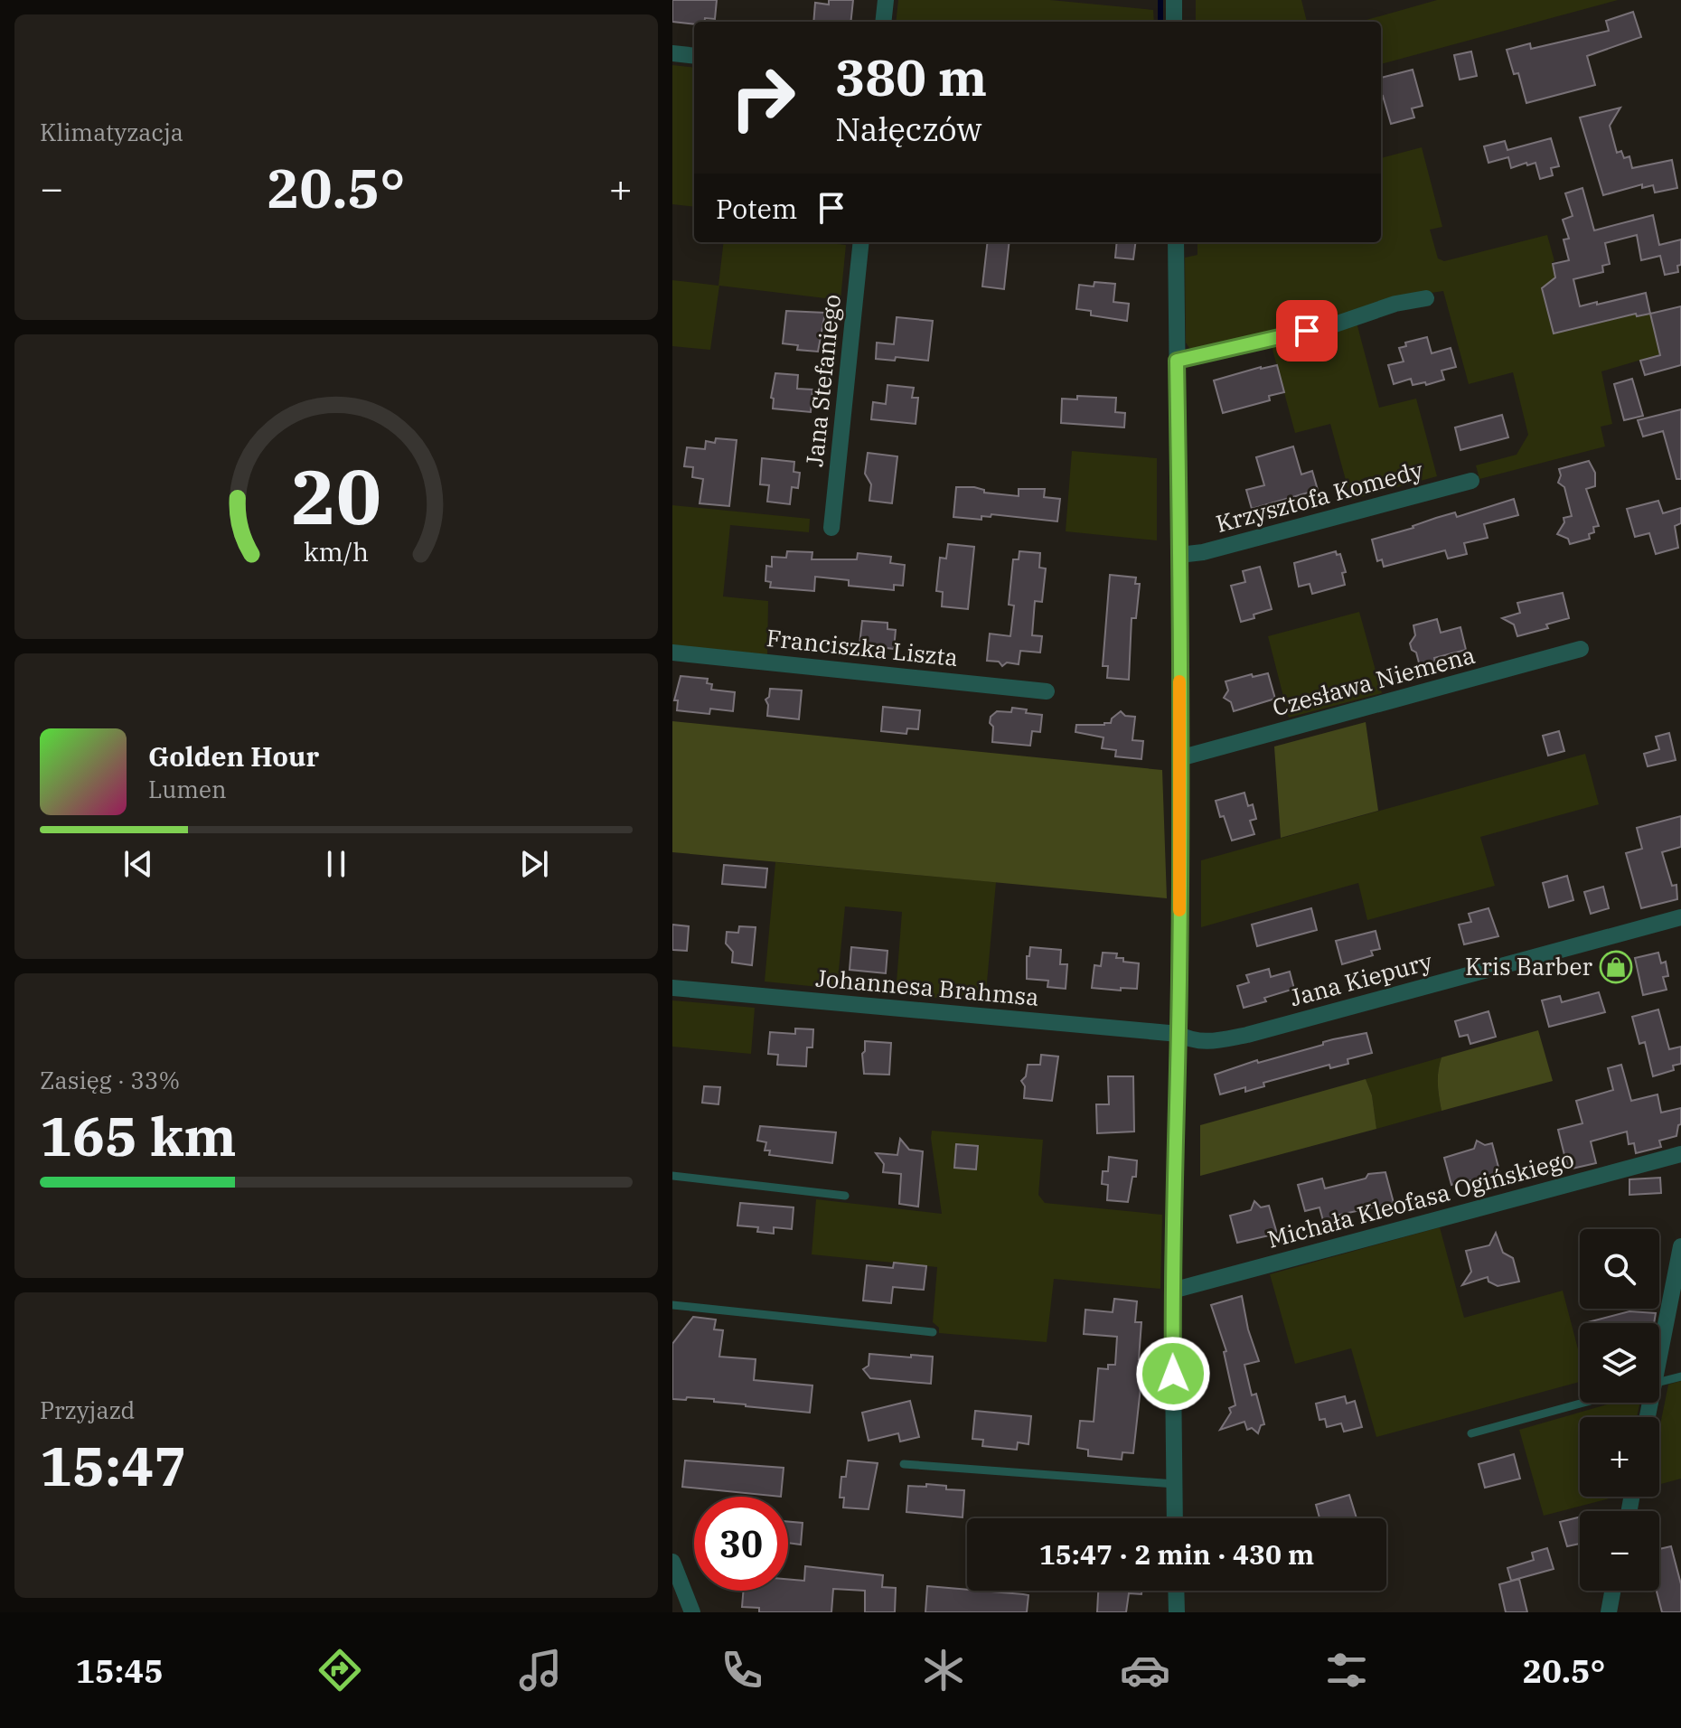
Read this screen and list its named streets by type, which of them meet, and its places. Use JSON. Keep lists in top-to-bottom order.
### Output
{
  "streets": {
    "street": [
      "Jana Stefaniego",
      "Krzysztofa Komedy",
      "Franciszka Liszta",
      "Czesława Niemena",
      "Jana Kiepury",
      "Johannesa Brahmsa",
      "Michała Kleofasa Ogińskiego"
    ]
  },
  "crossings": [
    ["Jana Kiepury", "Johannesa Brahmsa"]
  ],
  "places": {
    "shop": ["Kris Barber"]
  },
  "page": {
    "tile": [
      "Klimatyzacja",
      ["Zasięg · 33%", "165 km"],
      ["Przyjazd", "15:47"]
    ],
    "turn": ["380 m", "Nałęczów"],
    "heat": ["−", "20.5°", "+"],
    "then": "Potem",
    "song": ["Golden Hour", "Lumen"],
    "map_buttons": ["+", "−"],
    "limit": "30",
    "trip": "15:47 · 2 min · 430 m",
    "tabs": ["15:45", "20.5°"],
    "gauge": ["20", "km/h"]
  }
}
